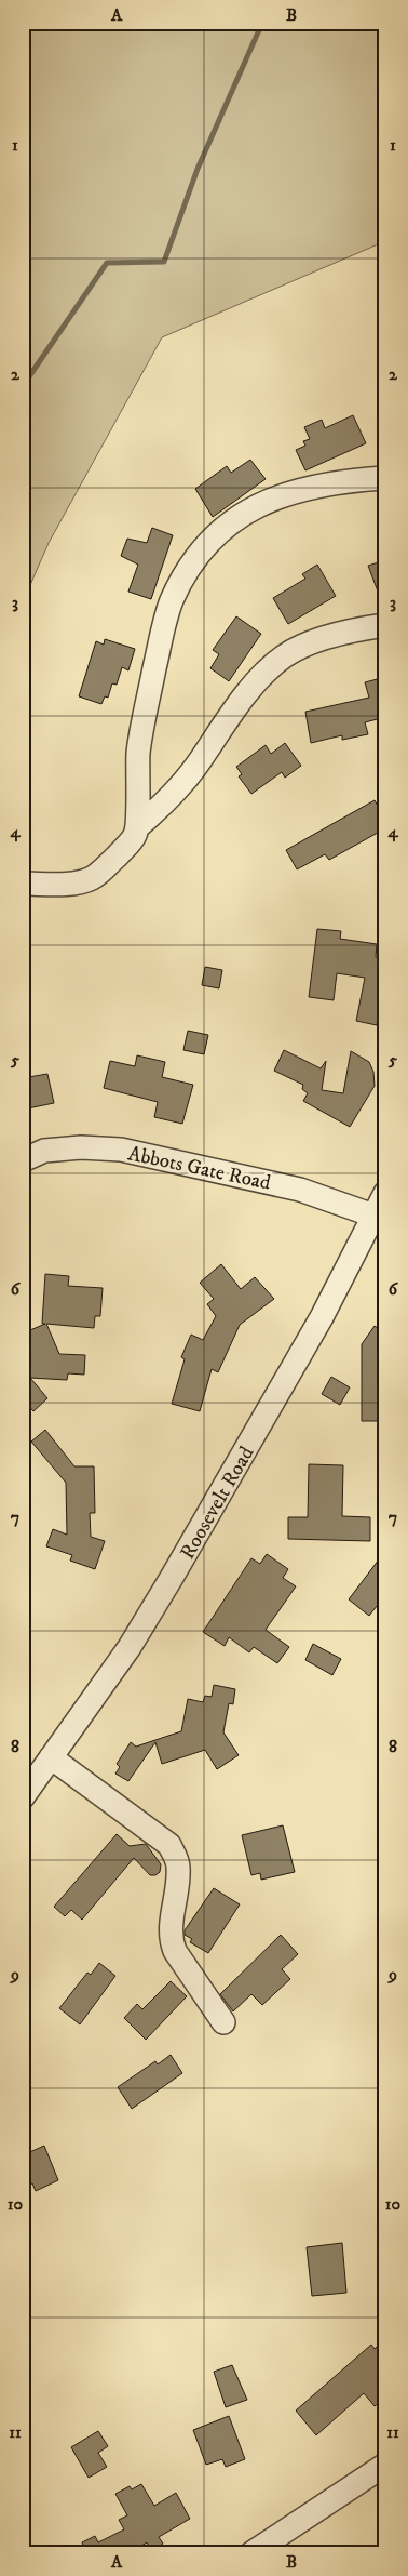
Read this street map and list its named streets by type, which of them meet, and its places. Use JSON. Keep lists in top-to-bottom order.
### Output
{
  "streets": {
    "street": ["Abbots Gate Road", "Roosevelt Road"]
  },
  "crossings": [
    ["Abbots Gate Road", "Roosevelt Road"]
  ],
  "grid": {
    "columns": ["A", "B"],
    "rows": [
      "1",
      "2",
      "3",
      "4",
      "5",
      "6",
      "7",
      "8",
      "9",
      "10",
      "11"
    ]
  }
}
